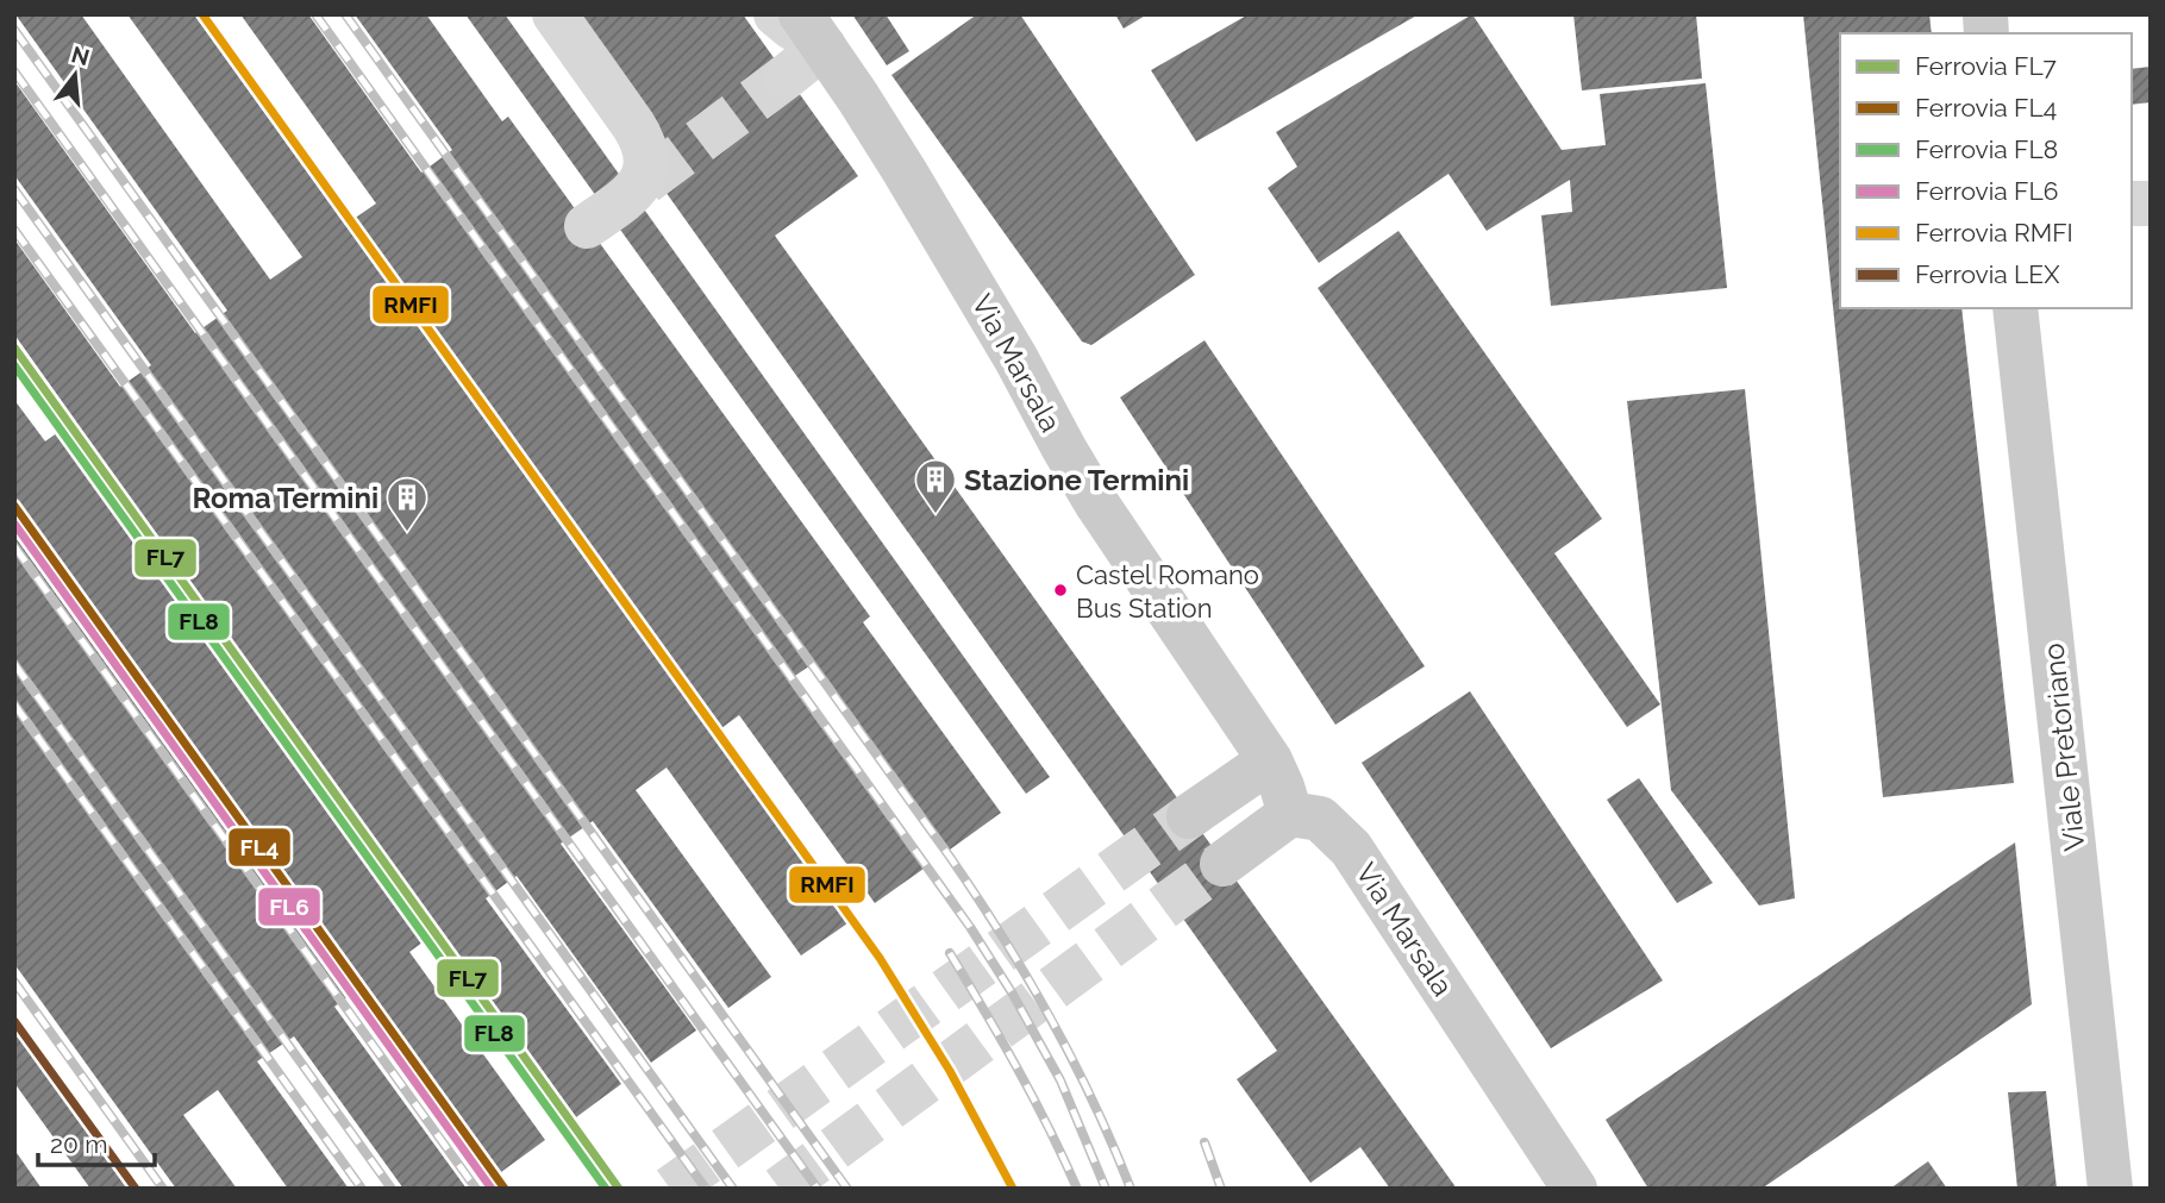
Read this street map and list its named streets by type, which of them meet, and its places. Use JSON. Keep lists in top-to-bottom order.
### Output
{
  "streets": {
    "main road": ["Via Marsala", "Viale Pretoriano"]
  },
  "places": {
    "building": ["Stazione Termini", "Roma Termini"],
    "other": ["Castel Romano Bus Station"]
  },
  "lines": [
    "rail line RMFI",
    "rail line FL7",
    "rail line FL8",
    "rail line FL4",
    "rail line FL6",
    "rail line LEX"
  ],
  "legend": [
    "Ferrovia FL7",
    "Ferrovia FL4",
    "Ferrovia FL8",
    "Ferrovia FL6",
    "Ferrovia RMFI",
    "Ferrovia LEX"
  ],
  "scale_bar": "20 m",
  "north": "top"
}
